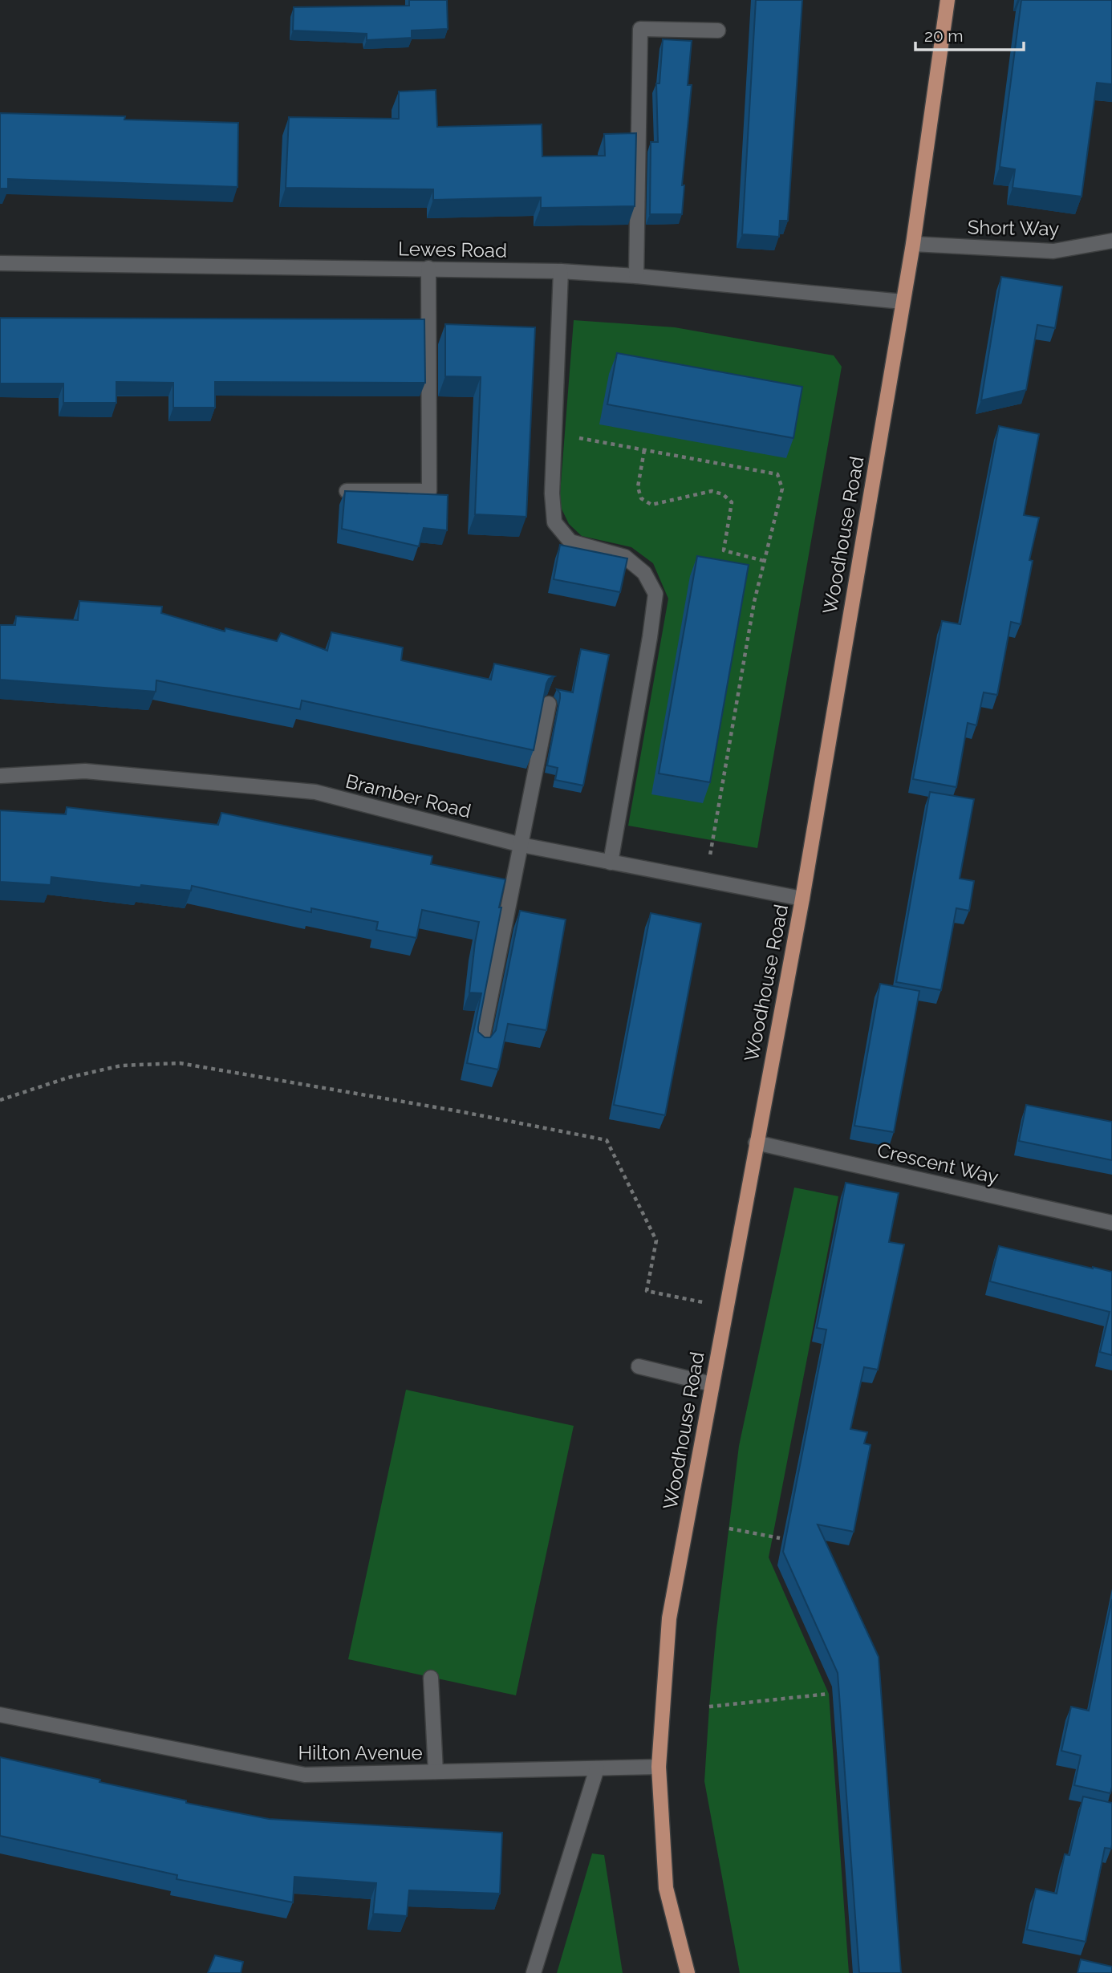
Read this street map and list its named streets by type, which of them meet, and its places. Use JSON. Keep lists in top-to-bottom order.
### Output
{
  "streets": {
    "main road": ["Woodhouse Road"],
    "street": [
      "Short Way",
      "Lewes Road",
      "Bramber Road",
      "Crescent Way",
      "Hilton Avenue"
    ]
  },
  "crossings": [
    ["Short Way", "Woodhouse Road"],
    ["Lewes Road", "Woodhouse Road"],
    ["Woodhouse Road", "Bramber Road"],
    ["Woodhouse Road", "Crescent Way"],
    ["Woodhouse Road", "Hilton Avenue"]
  ],
  "scale_bar": "20 m"
}
